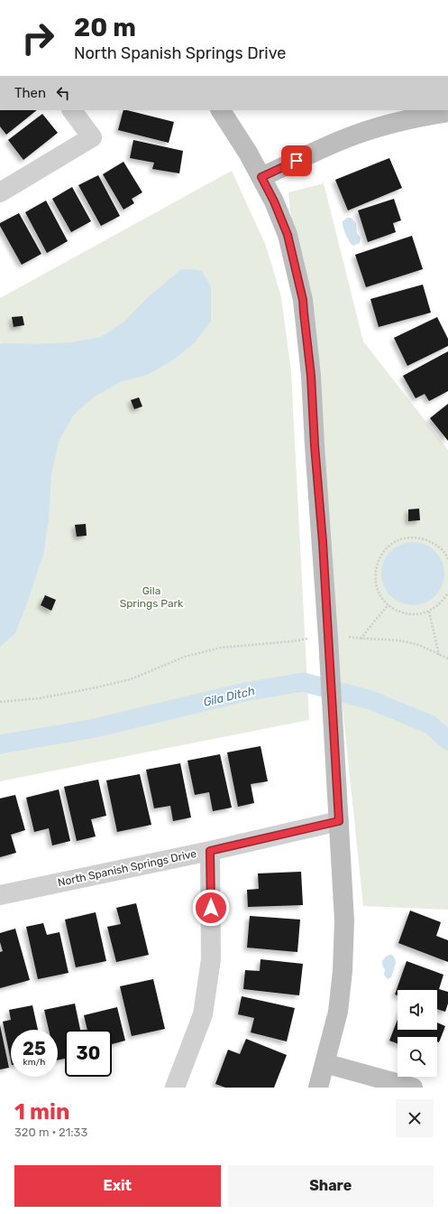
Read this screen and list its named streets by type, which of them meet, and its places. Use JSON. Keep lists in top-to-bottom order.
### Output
{
  "streets": {
    "street": ["North Spanish Springs Drive"]
  },
  "water": ["Gila Ditch"],
  "parks": ["Gila Springs Park"],
  "page": {
    "turn": ["20 m", "North Spanish Springs Drive"],
    "then": "Then",
    "speed": "25 km/h",
    "limit": "30",
    "heading": ["1 min", "320 m · 21:33"],
    "buttons": ["Exit", "Share"]
  }
}
